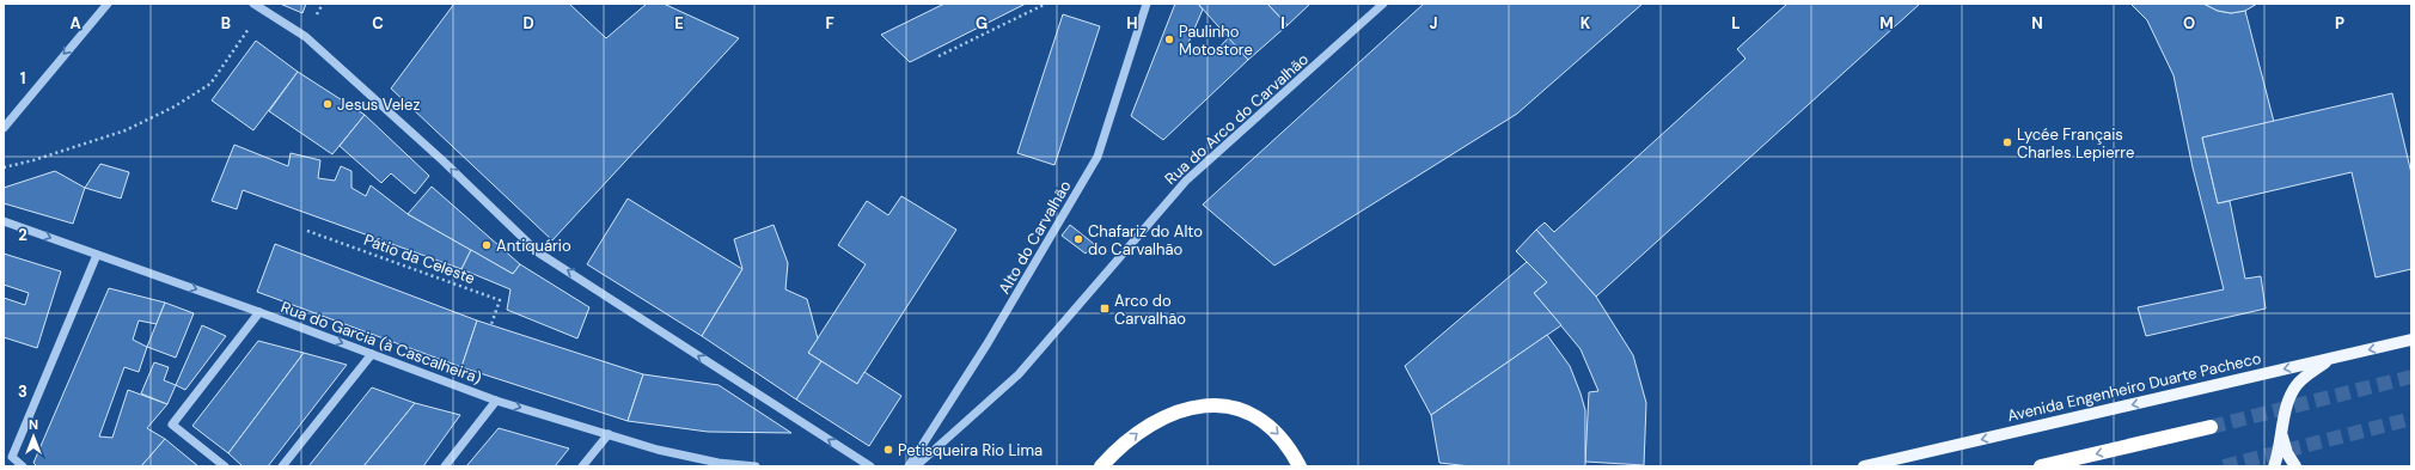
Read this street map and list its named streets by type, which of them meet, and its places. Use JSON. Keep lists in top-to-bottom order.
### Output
{
  "streets": {
    "main road": ["Avenida Engenheiro Duarte Pacheco"],
    "street": ["Rua do Arco do Carvalhão", "Alto do Carvalhão", "Rua do Garcia (à Cascalheira)"],
    "path": ["Pátio da Celeste"]
  },
  "one_way": ["Rua do Garcia (à Cascalheira)", "Avenida Engenheiro Duarte Pacheco"],
  "places": {
    "other": [
      "Paulinho Motostore",
      "Jesus Velez",
      "Lycée Français Charles Lepierre",
      "Chafariz do Alto do Carvalhão",
      "Antiquário",
      "Petisqueira Rio Lima"
    ],
    "transit": ["Arco do Carvalhão"]
  },
  "north": "top",
  "grid": {
    "columns": [
      "A",
      "B",
      "C",
      "D",
      "E",
      "F",
      "G",
      "H",
      "I",
      "J",
      "K",
      "L",
      "M",
      "N",
      "O",
      "P"
    ],
    "rows": ["1", "2", "3"]
  }
}
